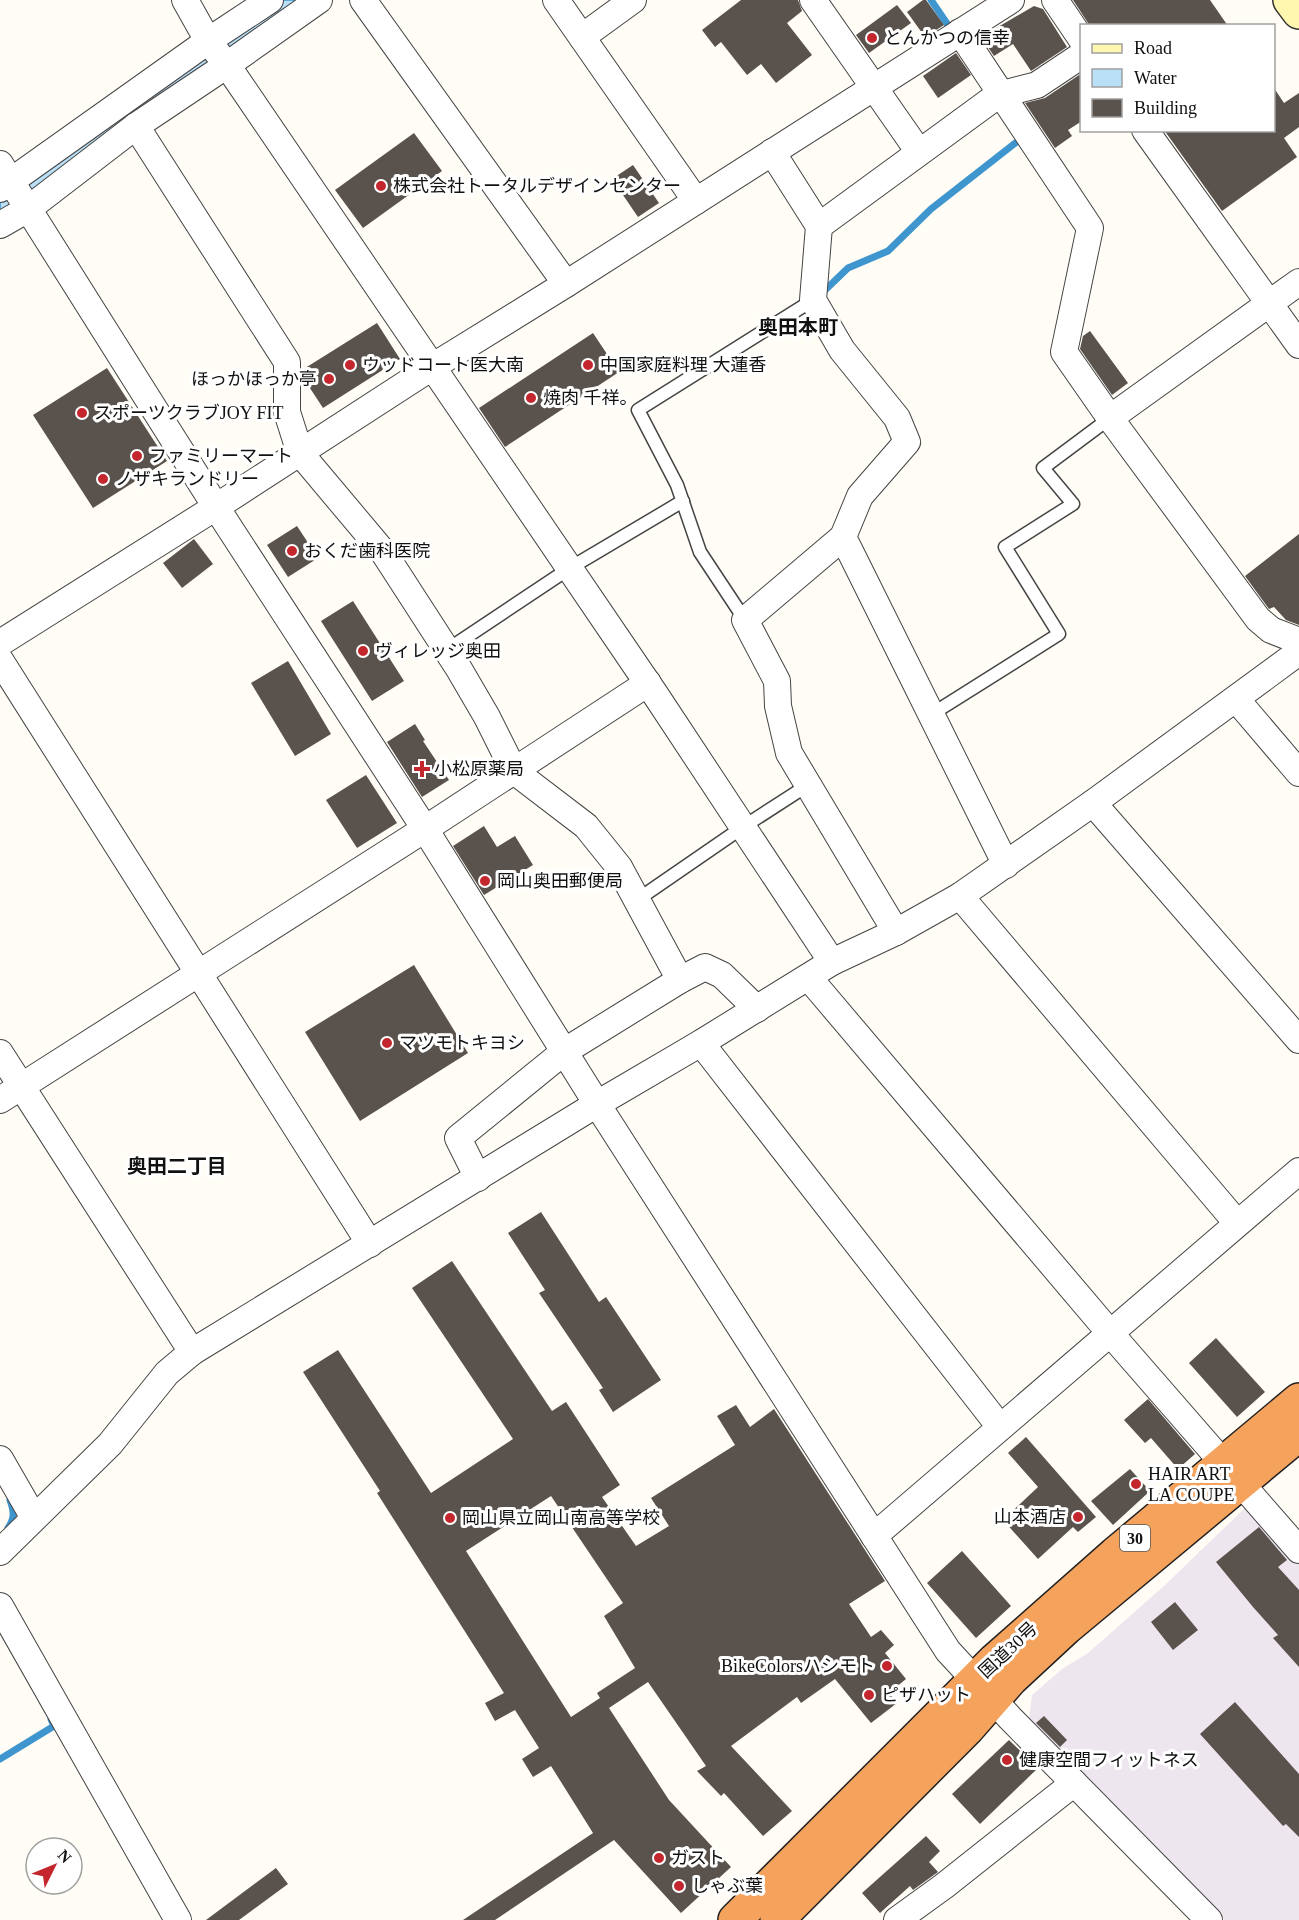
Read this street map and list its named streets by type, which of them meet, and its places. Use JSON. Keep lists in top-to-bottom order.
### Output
{
  "streets": {
    "highway": ["30", "国道30号"]
  },
  "districts": ["奥田本町", "奥田二丁目"],
  "places": {
    "other": [
      "とんかつの信幸",
      "株式会社トータルデザインセンター",
      "ウッドコート医大南",
      "中国家庭料理 大蓮香",
      "ほっかほっか亭",
      "焼肉 千祥。",
      "スポーツクラブJOY FIT",
      "ファミリーマート",
      "ノザキランドリー",
      "おくだ歯科医院",
      "ヴィレッジ奥田",
      "岡山奥田郵便局",
      "マツモトキヨシ",
      "HAIR ART LA COUPE",
      "山本酒店",
      "岡山県立岡山南高等学校",
      "BikeColorsハシモト",
      "ピザハット",
      "健康空間フィットネス",
      "ガスト",
      "しゃぶ葉"
    ],
    "health": ["小松原薬局"]
  },
  "legend": ["Road", "Water", "Building"],
  "north": "top right"
}
